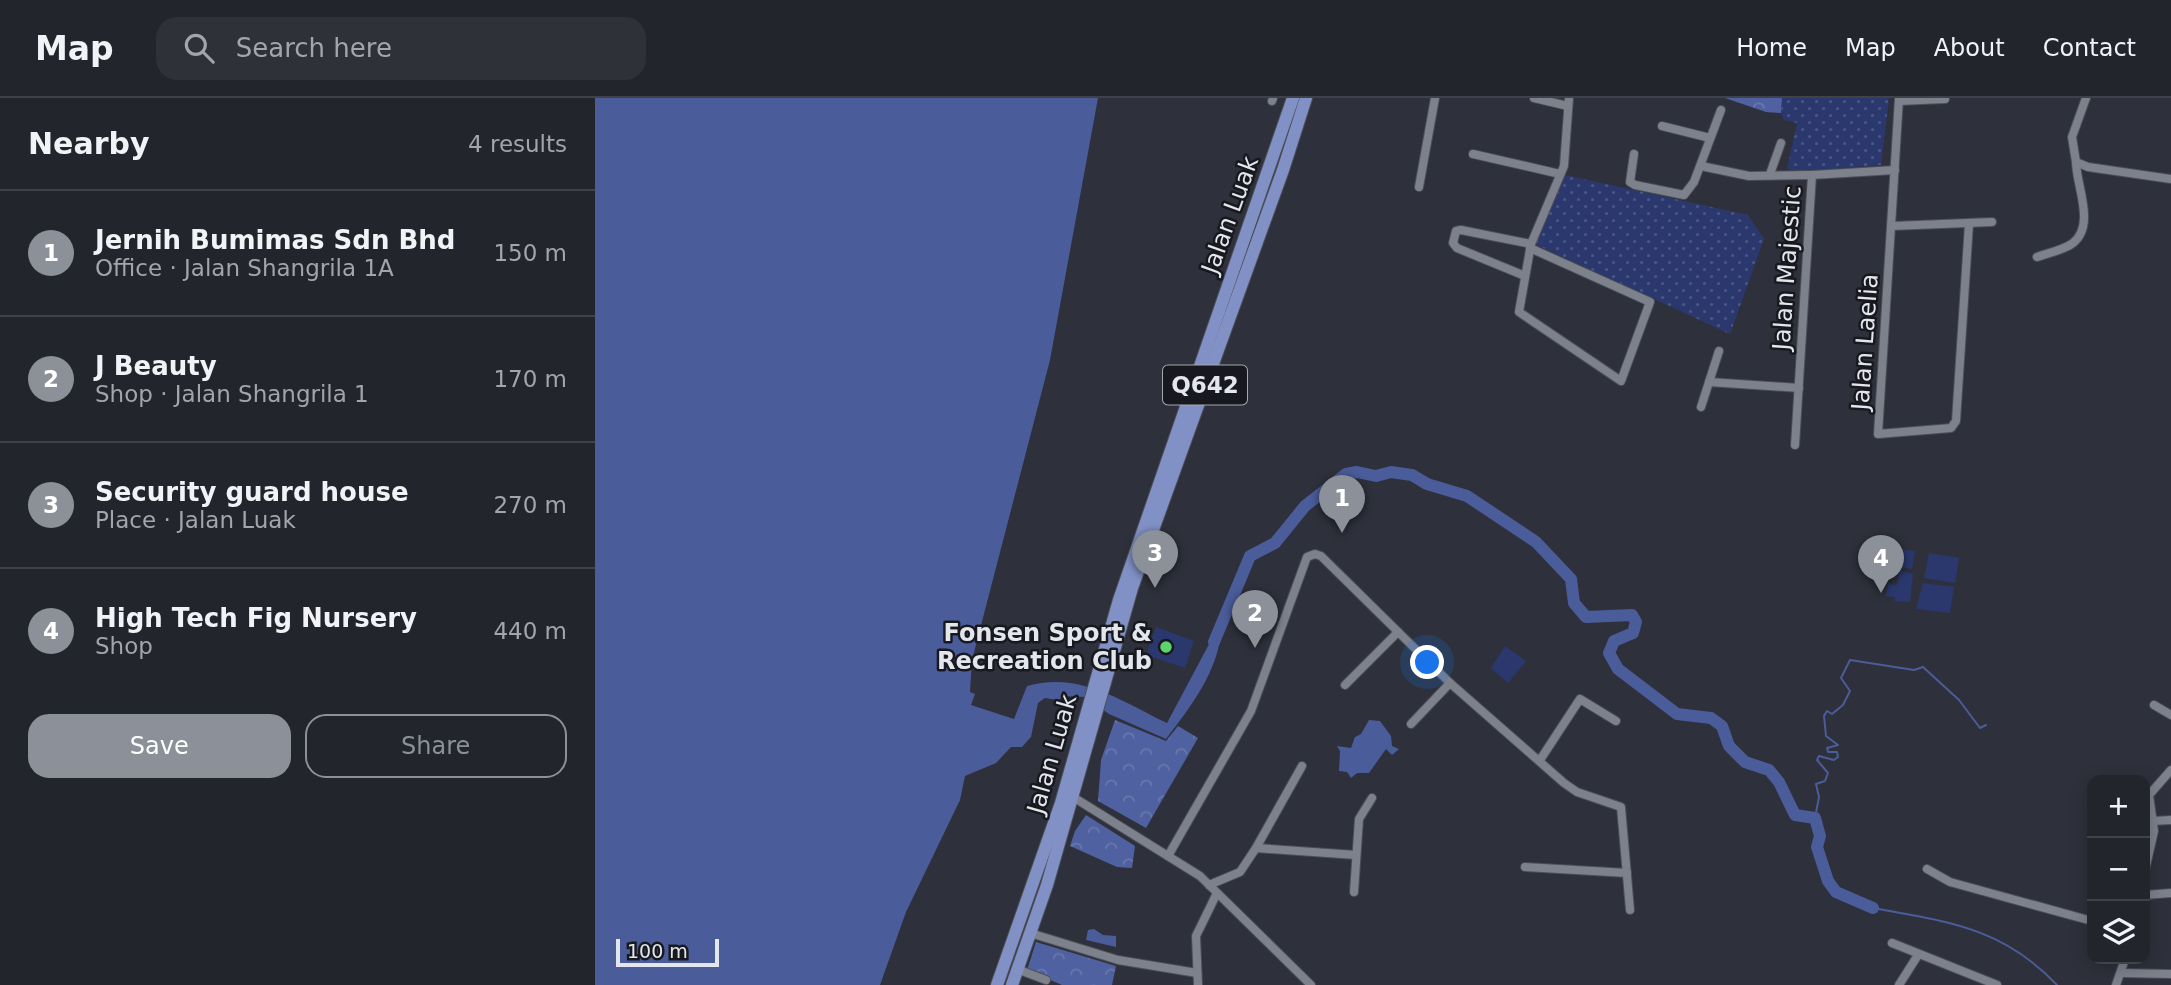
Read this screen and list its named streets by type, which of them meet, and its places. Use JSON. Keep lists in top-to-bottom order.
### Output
{
  "streets": {
    "main road": ["Jalan Luak", "Q642"],
    "street": ["Jalan Majestic", "Jalan Laelia"]
  },
  "crossings": [
    ["Jalan Majestic", "Jalan Laelia"]
  ],
  "places": ["Fonsen Sport & Recreation Club"],
  "scale_bar": "100 m",
  "page": {
    "header": "Map",
    "search": "Search here",
    "nav": [
      "Home",
      "Map",
      "About",
      "Contact"
    ],
    "heading": ["Nearby", "4 results"],
    "list": [
      {
        "mark": "1",
        "name": "Jernih Bumimas Sdn Bhd",
        "note": "Office · Jalan Shangrila 1A",
        "value": "150 m"
      },
      {
        "mark": "2",
        "name": "J Beauty",
        "note": "Shop · Jalan Shangrila 1",
        "value": "170 m"
      },
      {
        "mark": "3",
        "name": "Security guard house",
        "note": "Place · Jalan Luak",
        "value": "270 m"
      },
      {
        "mark": "4",
        "name": "High Tech Fig Nursery",
        "note": "Shop",
        "value": "440 m"
      }
    ],
    "pins": [
      "1",
      "3",
      "4",
      "2"
    ],
    "buttons": ["Save", "Share"],
    "map_buttons": ["+", "−"],
    "scale": "100 m"
  }
}
